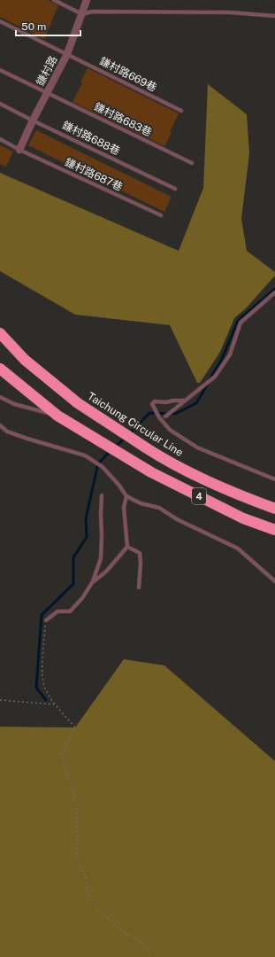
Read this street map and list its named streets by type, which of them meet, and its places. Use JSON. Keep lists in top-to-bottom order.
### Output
{
  "streets": {
    "highway": ["Taichung Circular Line", "4"],
    "street": ["鎌村路"],
    "lane": [
      "鎌村路669巷",
      "鎌村路683巷",
      "鎌村路688巷",
      "鎌村路687巷"
    ]
  },
  "crossings": [
    ["鎌村路", "鎌村路669巷"],
    ["鎌村路", "鎌村路683巷"],
    ["鎌村路", "鎌村路688巷"],
    ["鎌村路", "鎌村路687巷"]
  ],
  "scale_bar": "50 m"
}
